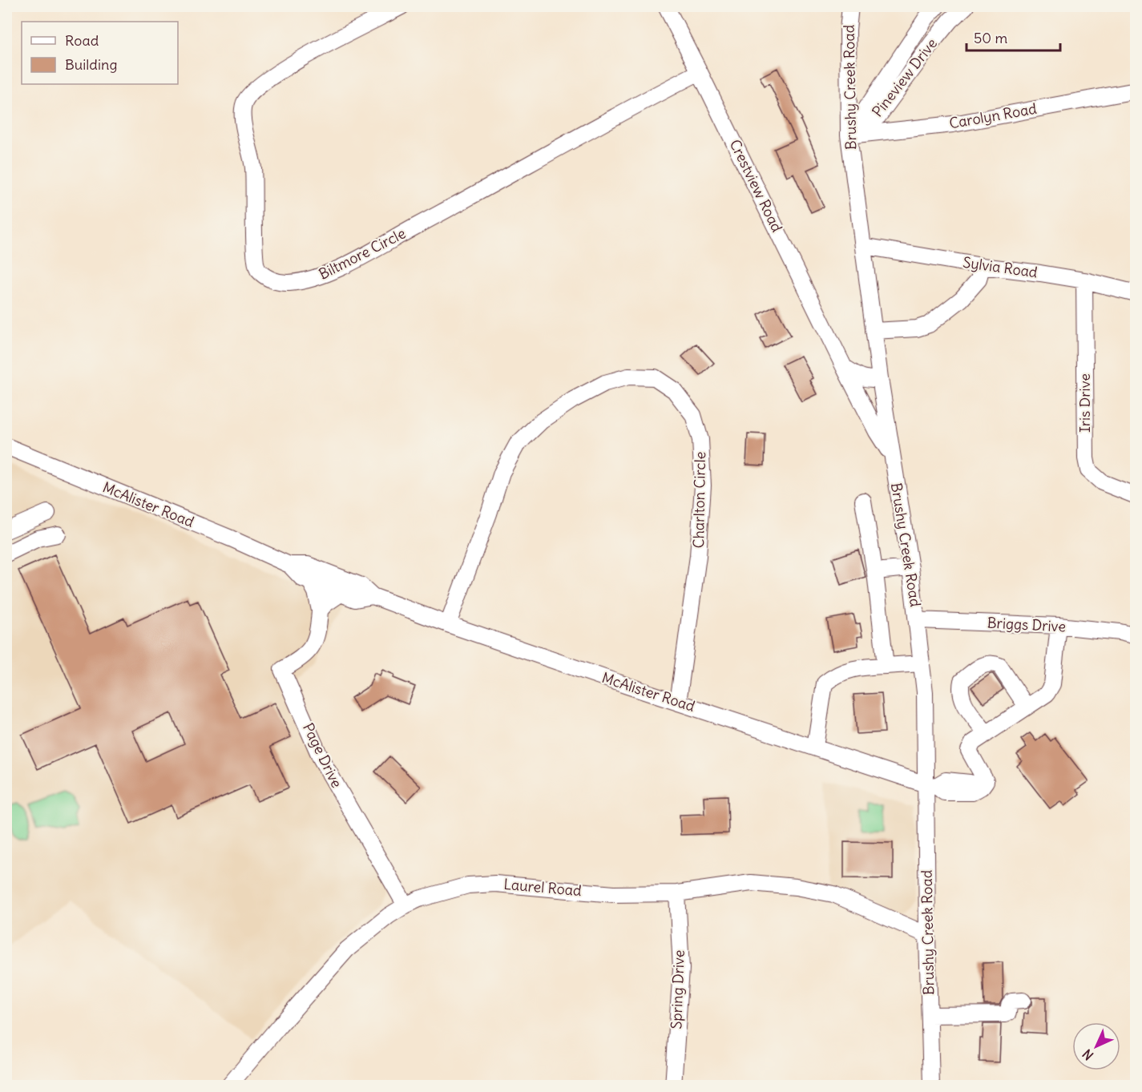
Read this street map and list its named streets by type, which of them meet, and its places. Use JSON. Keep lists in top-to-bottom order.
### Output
{
  "streets": {
    "street": [
      "Pineview Drive",
      "Brushy Creek Road",
      "Carolyn Road",
      "Crestview Road",
      "Biltmore Circle",
      "Sylvia Road",
      "Iris Drive",
      "Charlton Circle",
      "McAlister Road",
      "Briggs Drive",
      "Page Drive",
      "Laurel Road",
      "Spring Drive"
    ]
  },
  "crossings": [
    ["Pineview Drive", "Brushy Creek Road"],
    ["Pineview Drive", "Carolyn Road"],
    ["Brushy Creek Road", "Carolyn Road"],
    ["Brushy Creek Road", "Crestview Road"],
    ["Brushy Creek Road", "Sylvia Road"],
    ["Brushy Creek Road", "McAlister Road"],
    ["Brushy Creek Road", "Briggs Drive"],
    ["Brushy Creek Road", "Laurel Road"],
    ["Crestview Road", "Biltmore Circle"],
    ["Sylvia Road", "Iris Drive"],
    ["Charlton Circle", "McAlister Road"],
    ["McAlister Road", "Page Drive"],
    ["Page Drive", "Laurel Road"],
    ["Laurel Road", "Spring Drive"]
  ],
  "legend": ["Road", "Building"],
  "scale_bar": "50 m",
  "north": "bottom left"
}
